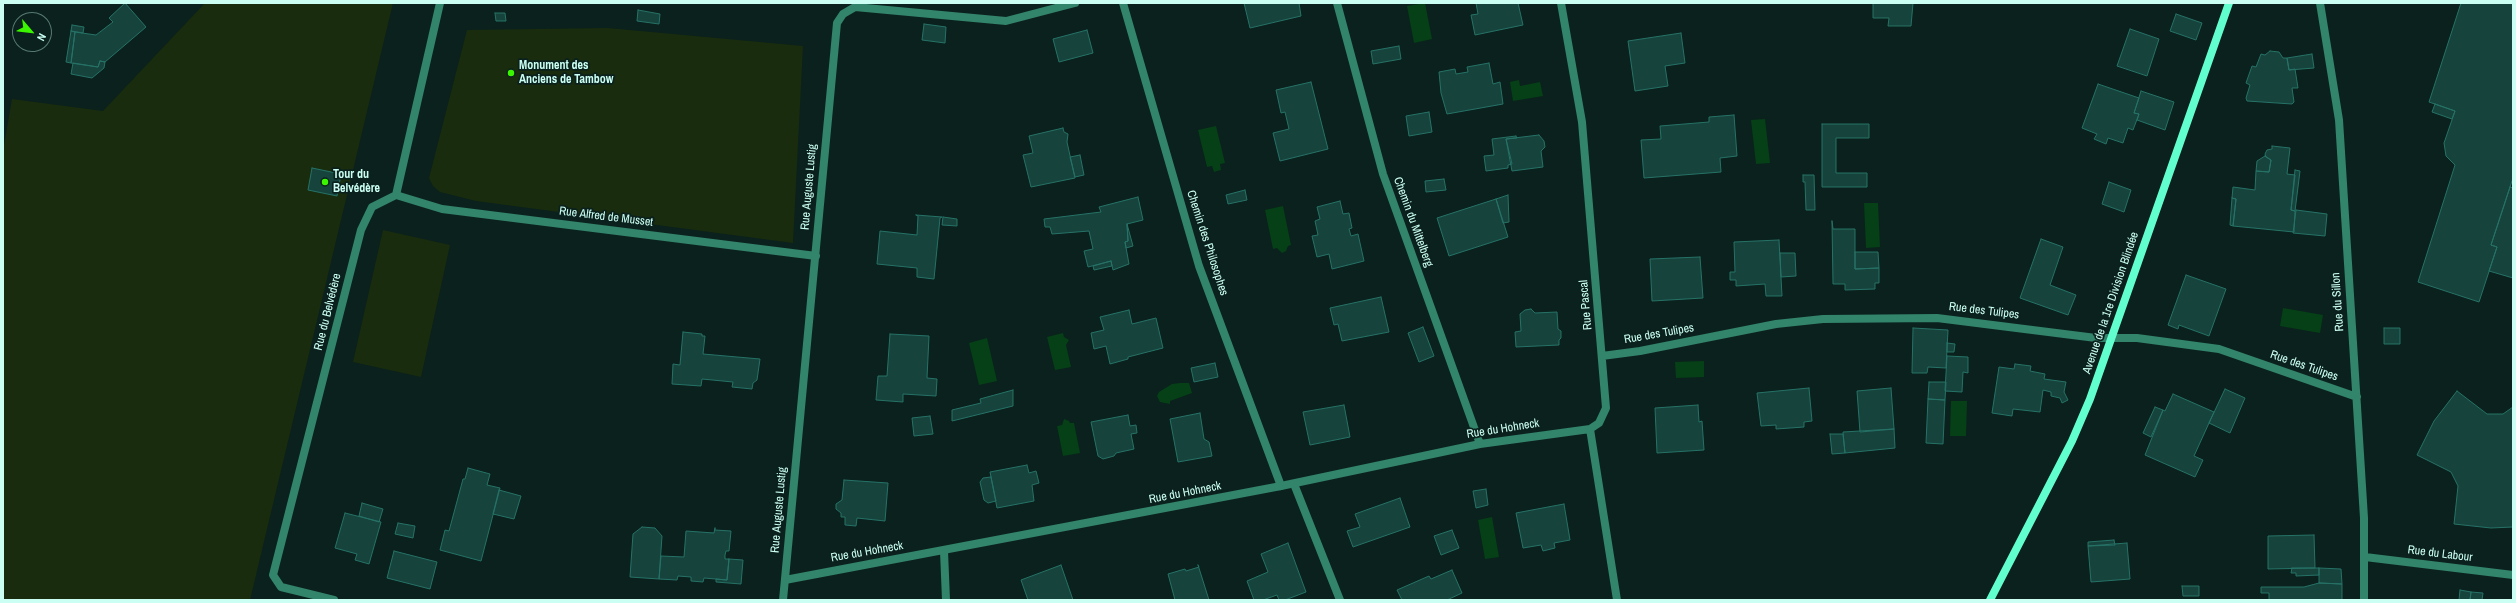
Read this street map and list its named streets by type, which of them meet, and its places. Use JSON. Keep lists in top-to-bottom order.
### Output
{
  "streets": {
    "main road": ["Avenue de la 1re Division Blindée"],
    "street": [
      "Rue Auguste Lustig",
      "Rue Alfred de Musset",
      "Chemin du Mittelberg",
      "Chemin des Philosophes",
      "Rue du Sillon",
      "Rue Pascal",
      "Rue des Tulipes",
      "Rue du Belvédère",
      "Rue du Hohneck",
      "Rue du Labour"
    ]
  },
  "crossings": [
    ["Rue Auguste Lustig", "Rue Alfred de Musset"],
    ["Rue Auguste Lustig", "Rue du Hohneck"],
    ["Rue Alfred de Musset", "Rue du Belvédère"],
    ["Chemin du Mittelberg", "Rue du Hohneck"],
    ["Chemin des Philosophes", "Rue du Hohneck"],
    ["Rue du Sillon", "Rue des Tulipes"],
    ["Rue du Sillon", "Rue du Labour"],
    ["Avenue de la 1re Division Blindée", "Rue des Tulipes"],
    ["Rue Pascal", "Rue des Tulipes"],
    ["Rue Pascal", "Rue du Hohneck"]
  ],
  "places": ["Monument des Anciens de Tambow", "Tour du Belvédère"],
  "north": "bottom right"
}
